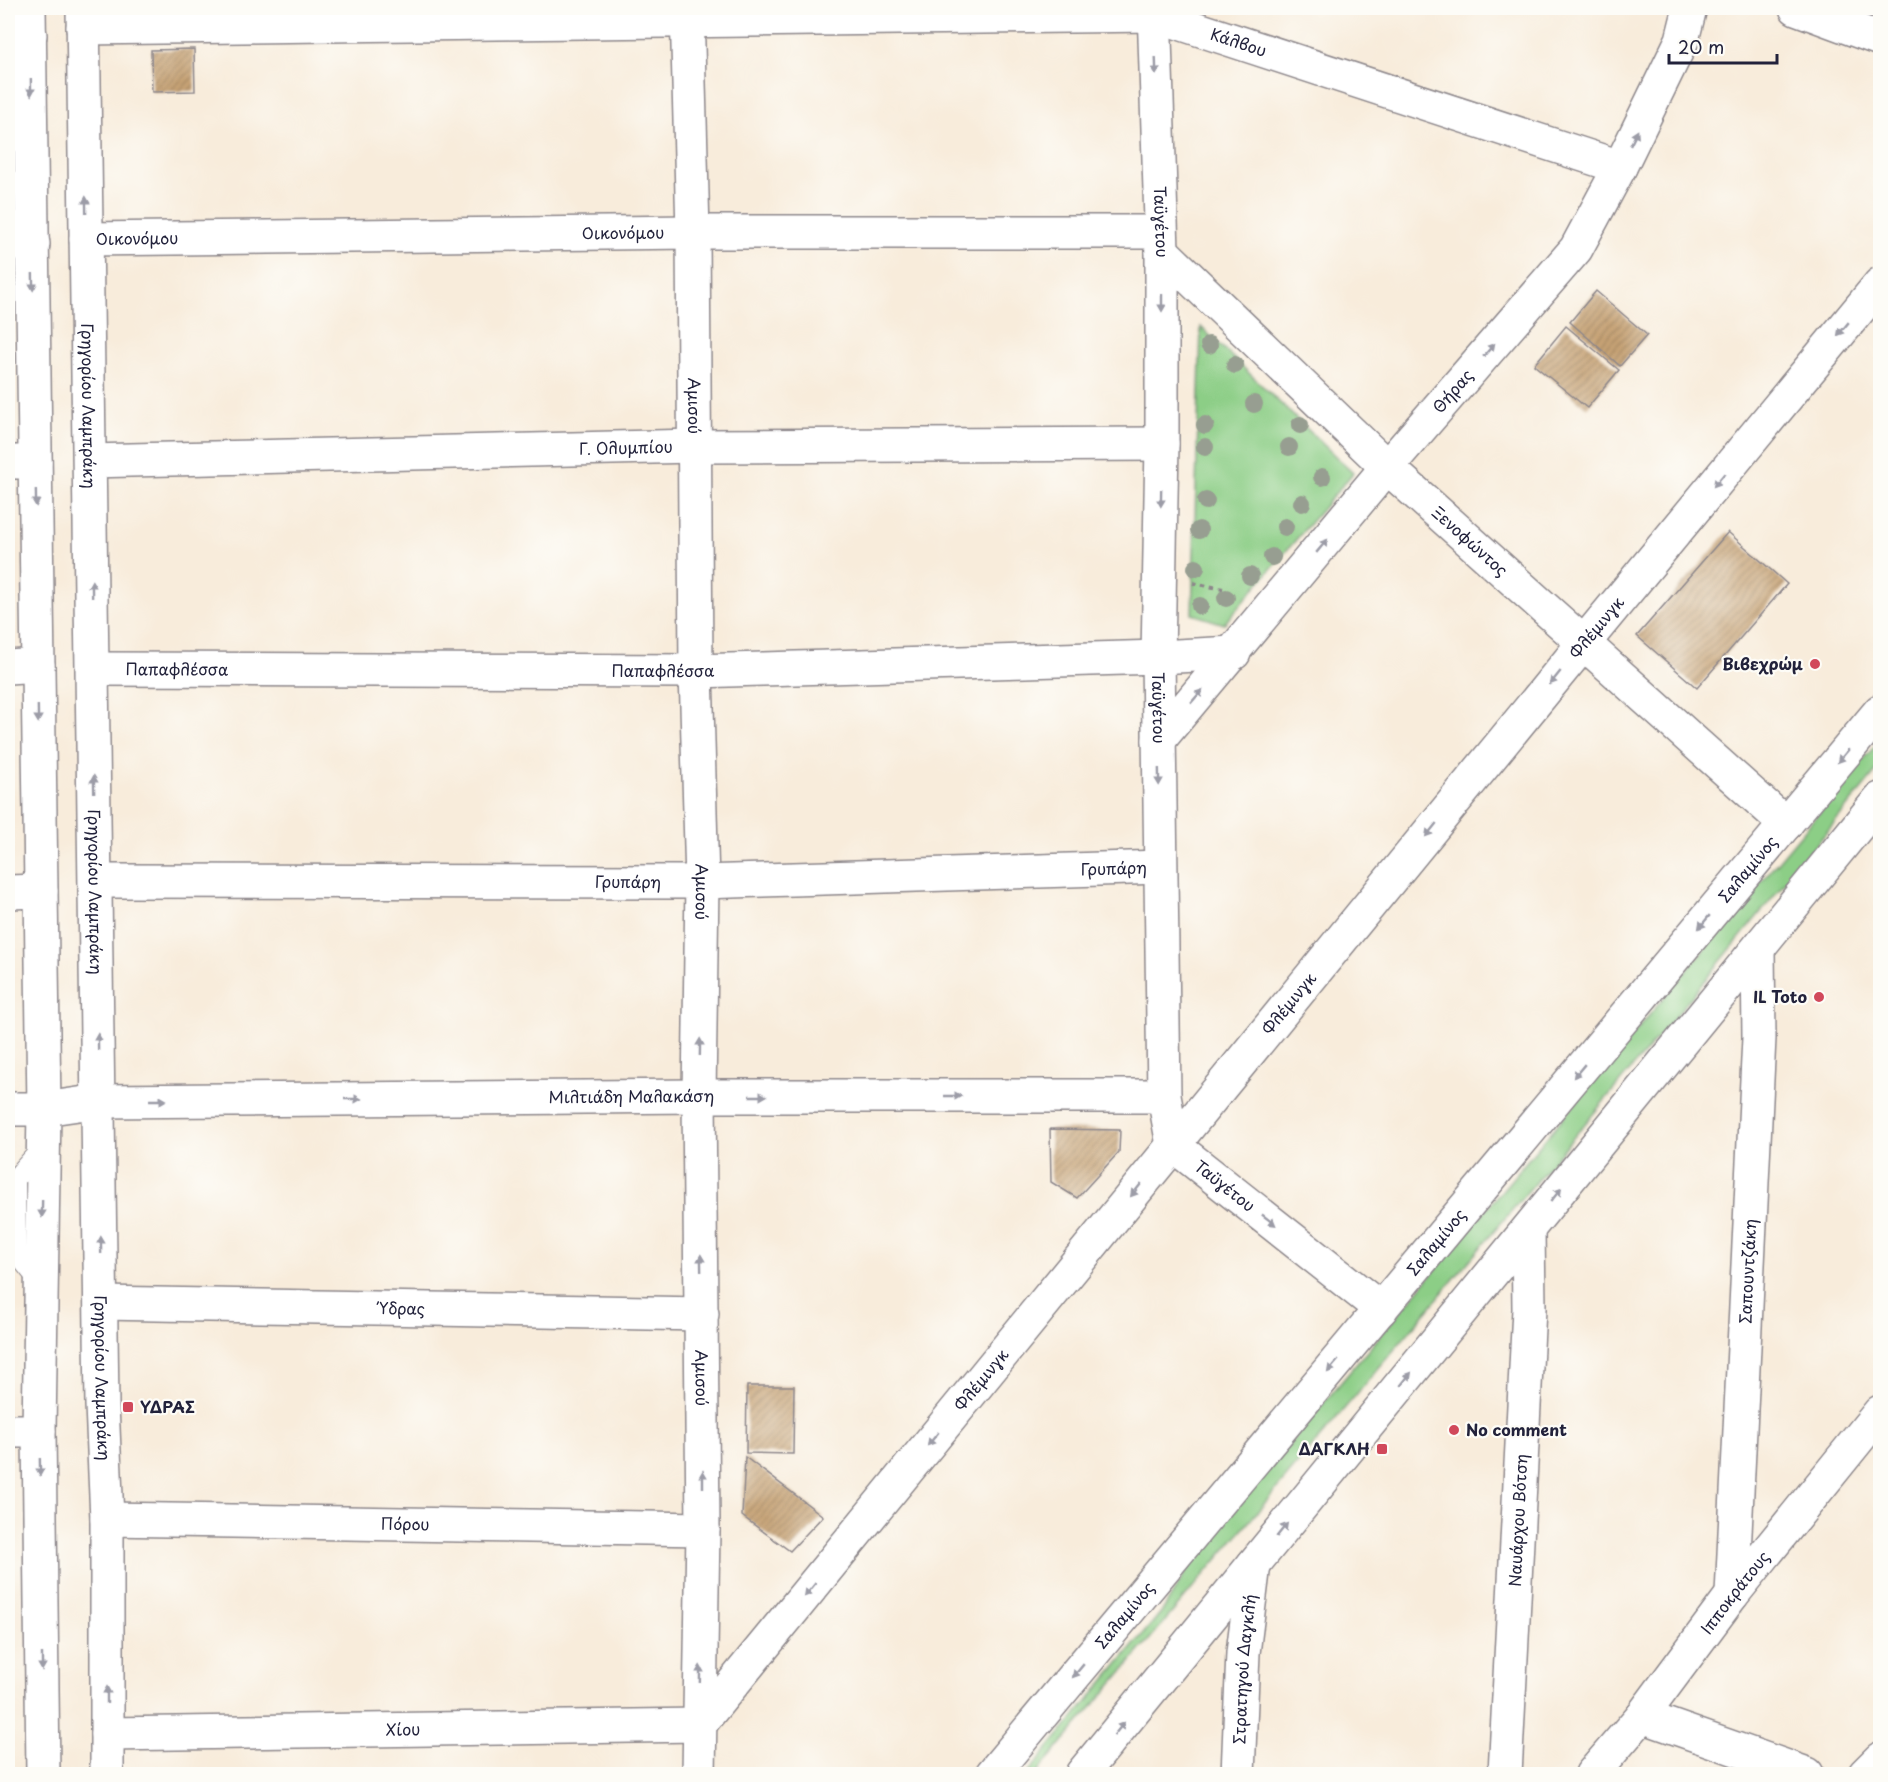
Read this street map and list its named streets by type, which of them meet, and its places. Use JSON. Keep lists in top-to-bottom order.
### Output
{
  "streets": {
    "street": [
      "Κάλβου",
      "Ταϋγέτου",
      "Οικονόμου",
      "Θήρας",
      "Γρηγορίου Λαμπράκη",
      "Αμισού",
      "Γ. Ολυμπίου",
      "Ξενοφώντος",
      "Φλέμινγκ",
      "Παπαφλέσσα",
      "Γρυπάρη",
      "Σαλαμίνος",
      "Μιλτιάδη Μαλακάση",
      "Σαπουντζάκη",
      "Ύδρας",
      "Ναυάρχου Βότση",
      "Πόρου",
      "Ιπποκράτους",
      "Στρατηγού Δαγκλή",
      "Χίου"
    ]
  },
  "crossings": [
    ["Κάλβου", "Ταϋγέτου"],
    ["Κάλβου", "Θήρας"],
    ["Κάλβου", "Γρηγορίου Λαμπράκη"],
    ["Κάλβου", "Αμισού"],
    ["Ταϋγέτου", "Οικονόμου"],
    ["Ταϋγέτου", "Θήρας"],
    ["Ταϋγέτου", "Γ. Ολυμπίου"],
    ["Ταϋγέτου", "Ξενοφώντος"],
    ["Ταϋγέτου", "Φλέμινγκ"],
    ["Ταϋγέτου", "Παπαφλέσσα"],
    ["Ταϋγέτου", "Γρυπάρη"],
    ["Ταϋγέτου", "Σαλαμίνος"],
    ["Ταϋγέτου", "Μιλτιάδη Μαλακάση"],
    ["Οικονόμου", "Γρηγορίου Λαμπράκη"],
    ["Οικονόμου", "Αμισού"],
    ["Οικονόμου", "Ξενοφώντος"],
    ["Θήρας", "Ξενοφώντος"],
    ["Θήρας", "Παπαφλέσσα"],
    ["Γρηγορίου Λαμπράκη", "Γ. Ολυμπίου"],
    ["Γρηγορίου Λαμπράκη", "Παπαφλέσσα"],
    ["Γρηγορίου Λαμπράκη", "Γρυπάρη"],
    ["Γρηγορίου Λαμπράκη", "Μιλτιάδη Μαλακάση"],
    ["Γρηγορίου Λαμπράκη", "Ύδρας"],
    ["Γρηγορίου Λαμπράκη", "Πόρου"],
    ["Γρηγορίου Λαμπράκη", "Χίου"],
    ["Αμισού", "Γ. Ολυμπίου"],
    ["Αμισού", "Φλέμινγκ"],
    ["Αμισού", "Παπαφλέσσα"],
    ["Αμισού", "Γρυπάρη"],
    ["Αμισού", "Μιλτιάδη Μαλακάση"],
    ["Αμισού", "Ύδρας"],
    ["Αμισού", "Πόρου"],
    ["Αμισού", "Χίου"],
    ["Ξενοφώντος", "Φλέμινγκ"],
    ["Ξενοφώντος", "Σαλαμίνος"],
    ["Φλέμινγκ", "Χίου"],
    ["Σαπουντζάκη", "Ιπποκράτους"]
  ],
  "one_way": [
    "Ταϋγέτου",
    "Θήρας",
    "Αμισού",
    "Φλέμινγκ",
    "Μιλτιάδη Μαλακάση"
  ],
  "places": {
    "other": ["Βιβεχρώμ", "IL Toto", "No comment"],
    "transit": ["ΥΔΡΑΣ", "ΔΑΓΚΛΗ"]
  },
  "scale_bar": "20 m"
}
